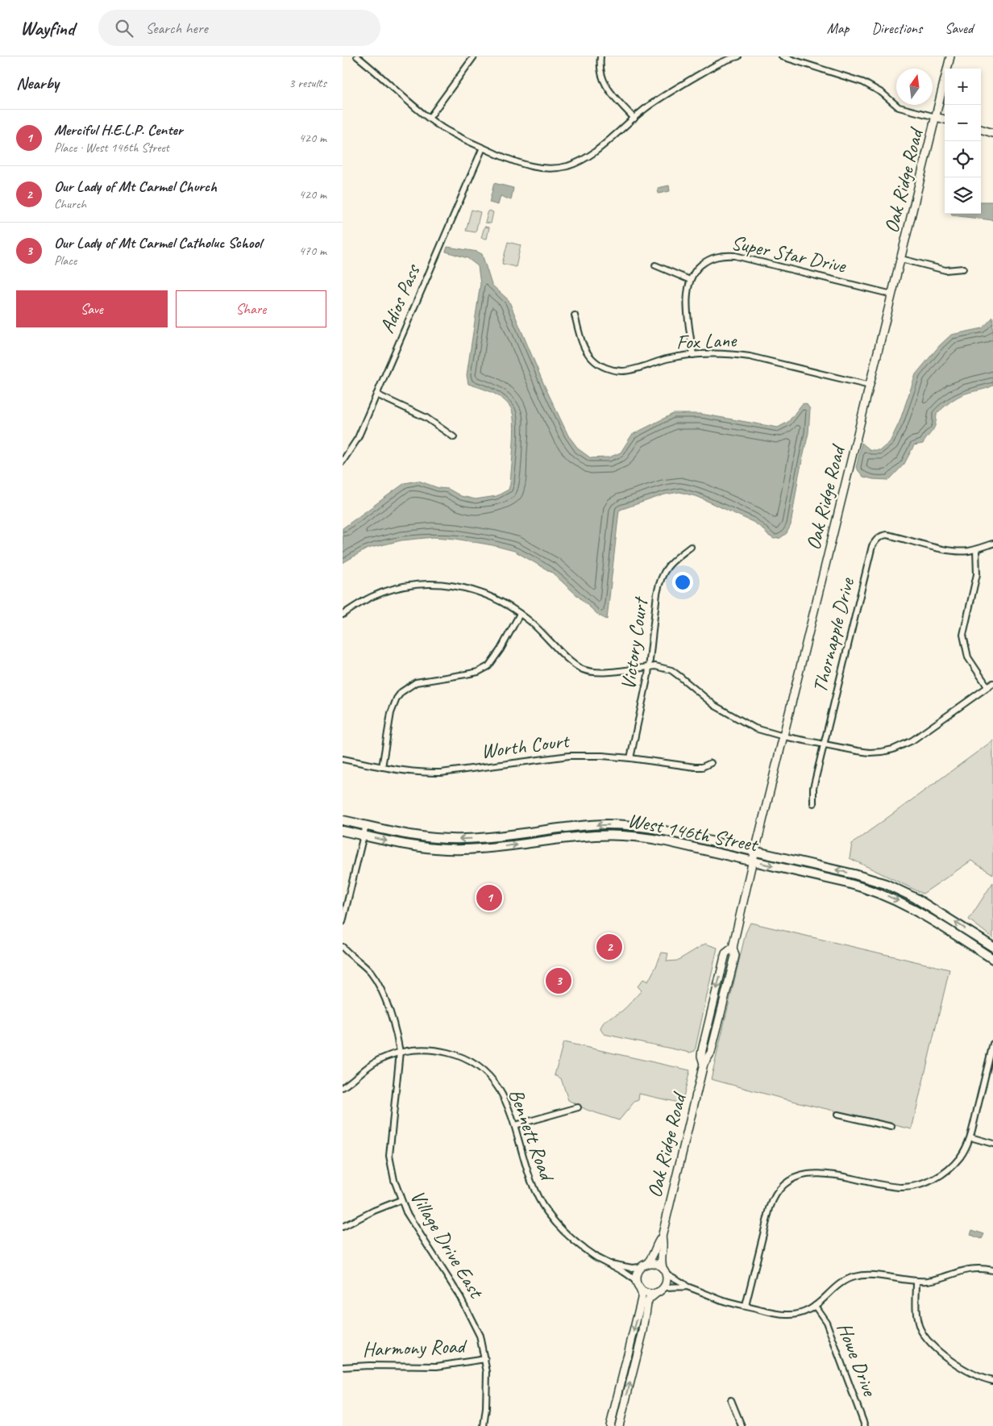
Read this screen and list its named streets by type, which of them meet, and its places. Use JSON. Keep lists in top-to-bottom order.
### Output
{
  "streets": {
    "main road": ["West 146th Street"],
    "street": [
      "Oak Ridge Road",
      "Super Star Drive",
      "Adios Pass",
      "Fox Lane",
      "Thornapple Drive",
      "Victory Court",
      "Worth Court",
      "Bennett Road",
      "Village Drive East",
      "Harmony Road",
      "Howe Drive"
    ]
  },
  "crossings": [
    ["Oak Ridge Road", "Super Star Drive"],
    ["Oak Ridge Road", "Fox Lane"],
    ["Oak Ridge Road", "West 146th Street"],
    ["Oak Ridge Road", "Bennett Road"],
    ["Super Star Drive", "Fox Lane"],
    ["Victory Court", "Worth Court"],
    ["Bennett Road", "Village Drive East"],
    ["Village Drive East", "Harmony Road"]
  ],
  "north": "top",
  "page": {
    "header": "Wayfind",
    "search": "Search here",
    "nav": ["Map", "Directions", "Saved"],
    "heading": ["Nearby", "3 results"],
    "map_buttons": ["+", "−"],
    "list": [
      {
        "mark": "1",
        "name": "Merciful H.E.L.P. Center",
        "note": "Place · West 146th Street",
        "value": "420 m"
      },
      {
        "mark": "2",
        "name": "Our Lady of Mt Carmel Church",
        "note": "Church",
        "value": "420 m"
      },
      {
        "mark": "3",
        "name": "Our Lady of Mt Carmel Catholuc School",
        "note": "Place",
        "value": "470 m"
      }
    ],
    "buttons": ["Save", "Share"],
    "pins": ["1", "2", "3"]
  }
}
